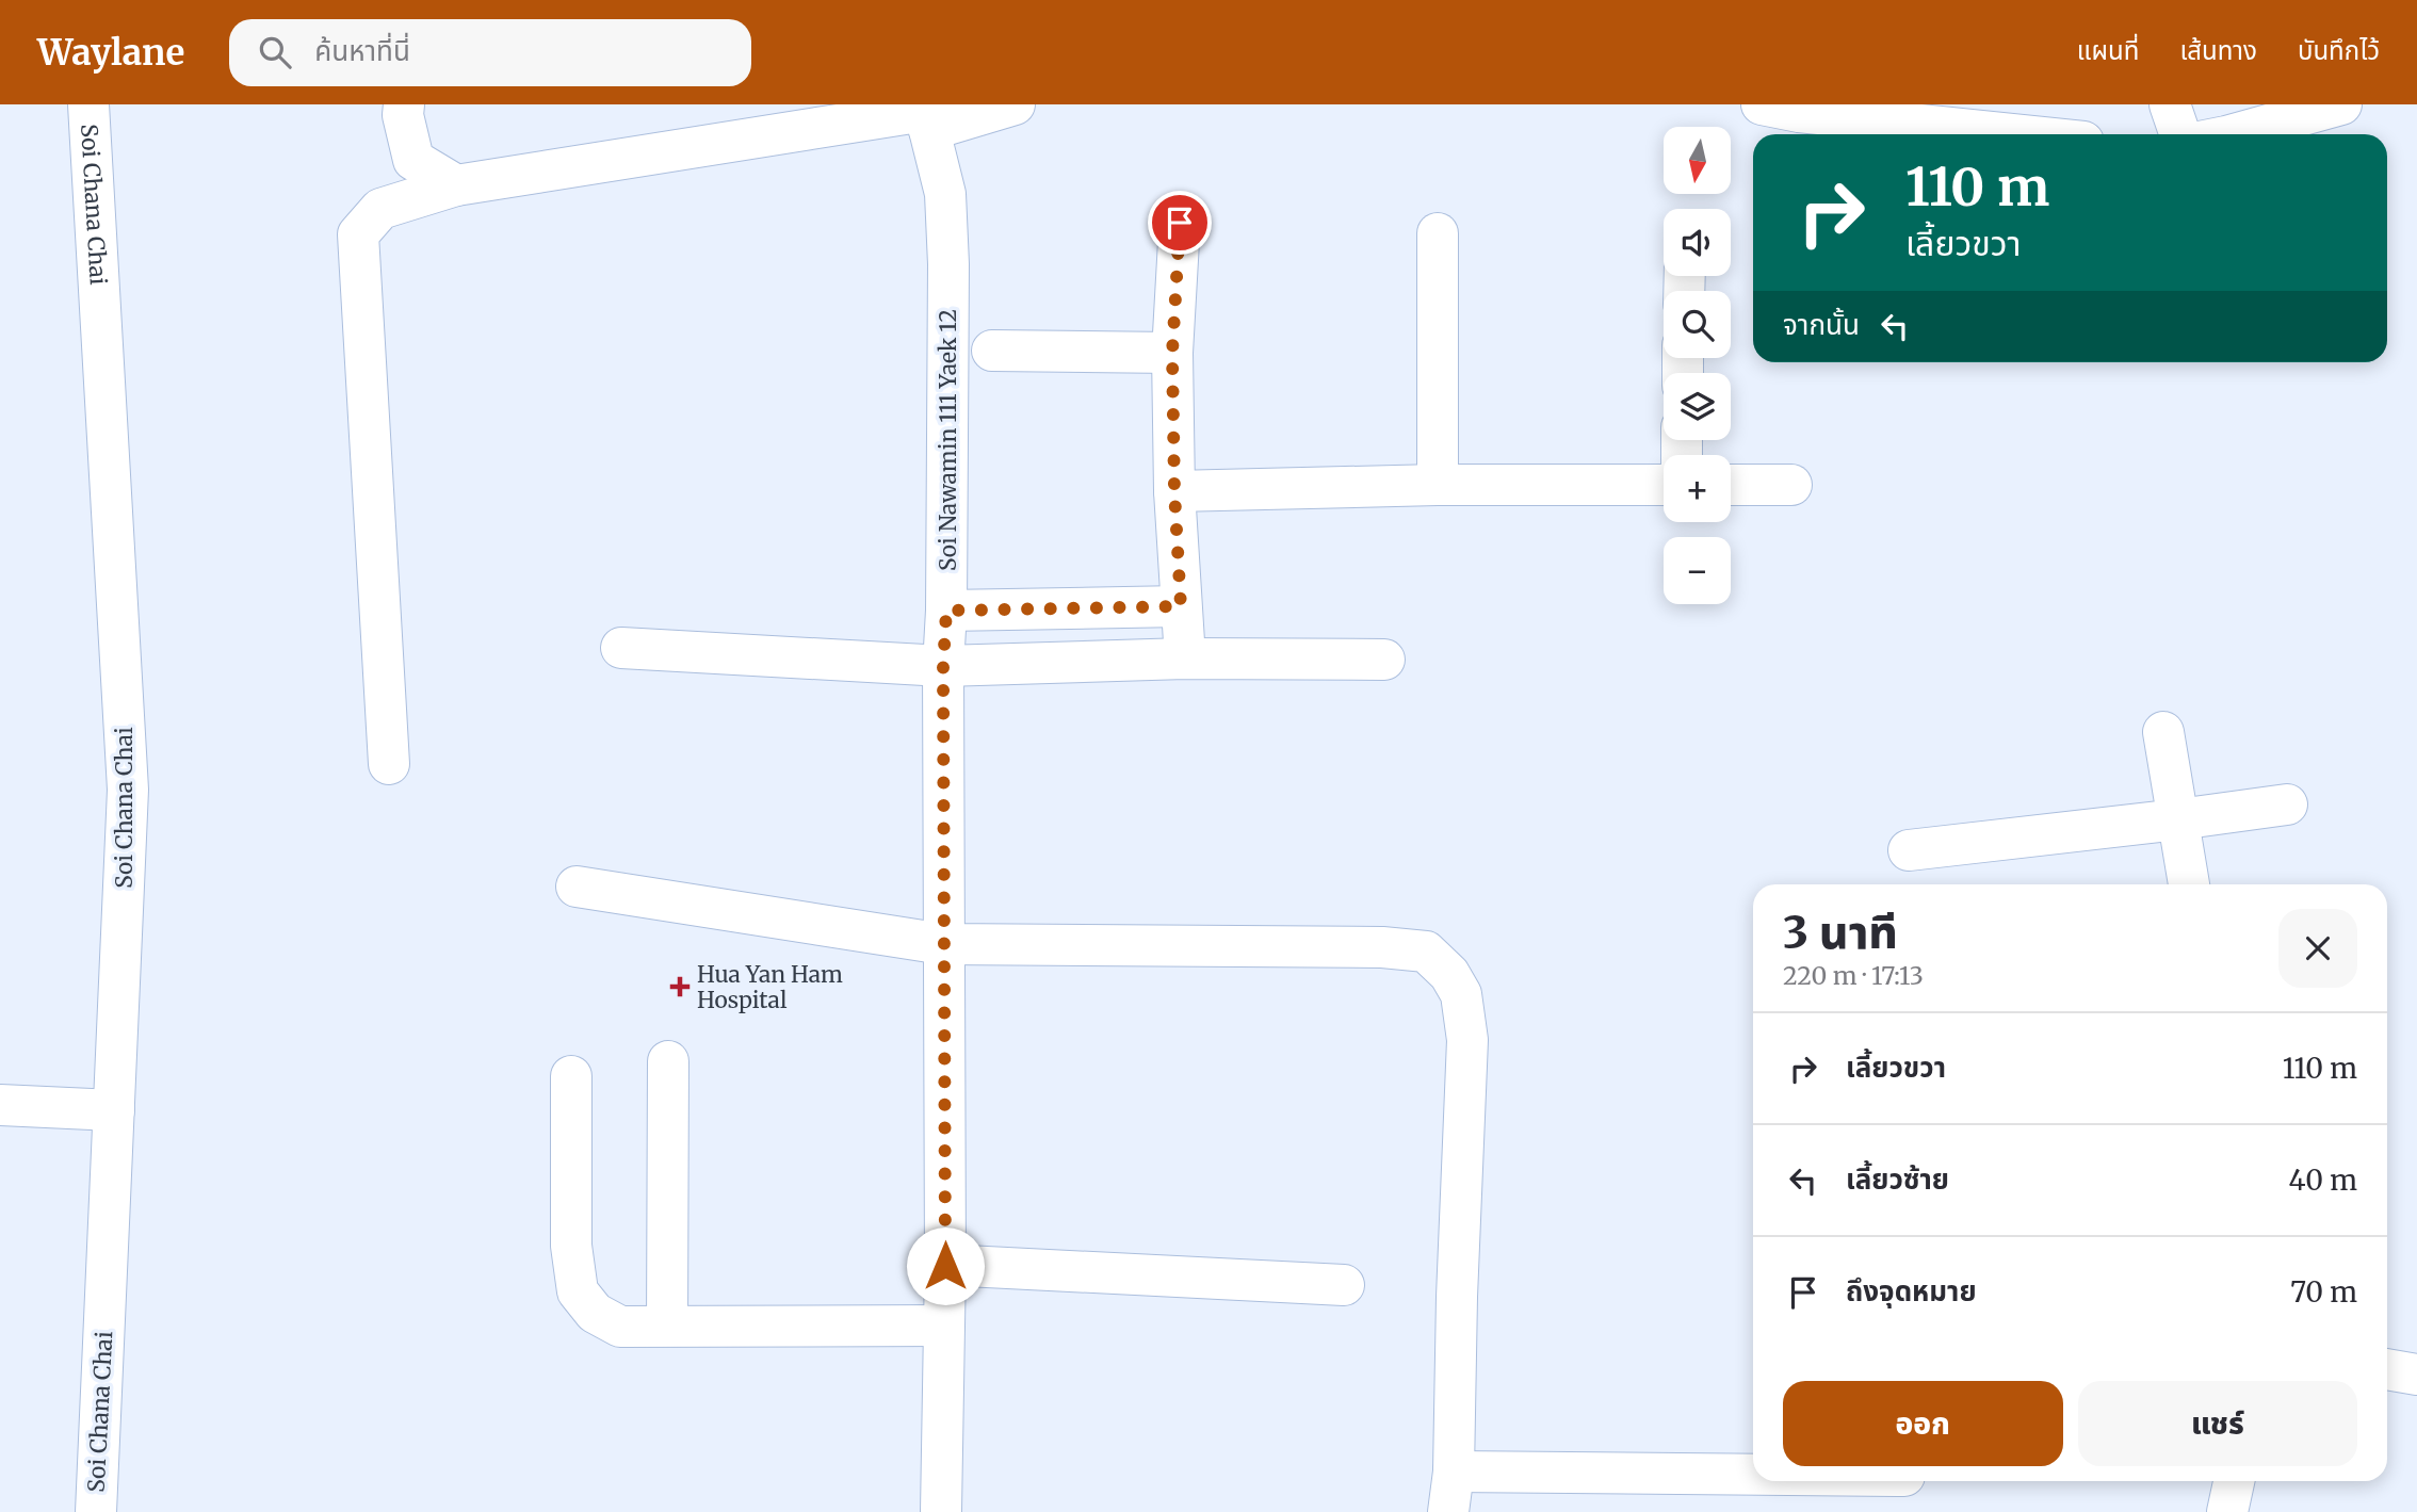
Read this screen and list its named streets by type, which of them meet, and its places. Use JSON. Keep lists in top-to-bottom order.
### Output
{
  "streets": {
    "street": ["Soi Chana Chai", "Soi Nawamin 111 Yaek 12"]
  },
  "places": {
    "health": ["Hua Yan Ham Hospital"]
  },
  "north": "bottom",
  "page": {
    "header": "Waylane",
    "search": "ค้นหาที่นี่",
    "nav": ["แผนที่", "เส้นทาง", "บันทึกไว้"],
    "map_buttons": ["+", "−"],
    "turn": ["110 m", "เลี้ยวขวา"],
    "then": "จากนั้น",
    "heading": ["3 นาที", "220 m · 17:13"],
    "list": [
      {
        "name": "เลี้ยวขวา",
        "value": "110 m"
      },
      {
        "name": "เลี้ยวซ้าย",
        "value": "40 m"
      },
      {
        "name": "ถึงจุดหมาย",
        "value": "70 m"
      }
    ],
    "buttons": ["ออก", "แชร์"]
  }
}
